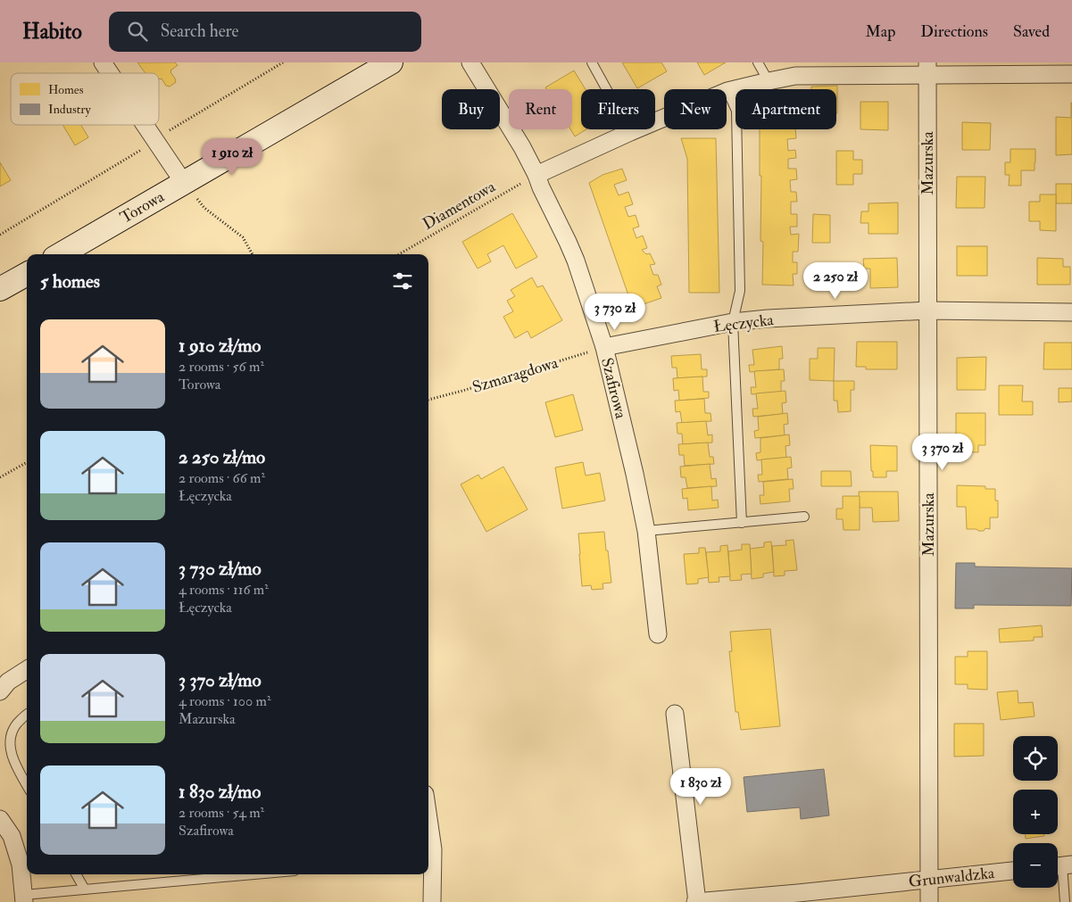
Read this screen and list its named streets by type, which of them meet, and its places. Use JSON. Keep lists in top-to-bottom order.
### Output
{
  "streets": {
    "street": [
      "Mazurska",
      "Torowa",
      "Łęczycka",
      "Szafirowa",
      "Grunwaldzka"
    ],
    "path": ["Diamentowa", "Szmaragdowa"]
  },
  "crossings": [
    ["Mazurska", "Łęczycka"],
    ["Mazurska", "Grunwaldzka"],
    ["Diamentowa", "Szafirowa"],
    ["Łęczycka", "Szmaragdowa"],
    ["Łęczycka", "Szafirowa"],
    ["Szmaragdowa", "Szafirowa"]
  ],
  "legend": ["Homes", "Industry"],
  "page": {
    "header": "Habito",
    "search": "Search here",
    "nav": ["Map", "Directions", "Saved"],
    "chip": [
      "Buy",
      "Rent",
      "Filters",
      "New",
      "Apartment"
    ],
    "price": [
      "1 910 zł",
      "2 250 zł",
      "3 730 zł",
      "3 370 zł",
      "1 830 zł"
    ],
    "heading": "5 homes",
    "list": [
      {
        "name": "1 910 zł/mo",
        "note": "2 rooms · 56 m² · Torowa"
      },
      {
        "name": "2 250 zł/mo",
        "note": "2 rooms · 66 m² · Łęczycka"
      },
      {
        "name": "3 730 zł/mo",
        "note": "4 rooms · 116 m² · Łęczycka"
      },
      {
        "name": "3 370 zł/mo",
        "note": "4 rooms · 100 m² · Mazurska"
      },
      {
        "name": "1 830 zł/mo",
        "note": "2 rooms · 54 m² · Szafirowa"
      }
    ],
    "map_buttons": ["+", "−"]
  }
}
